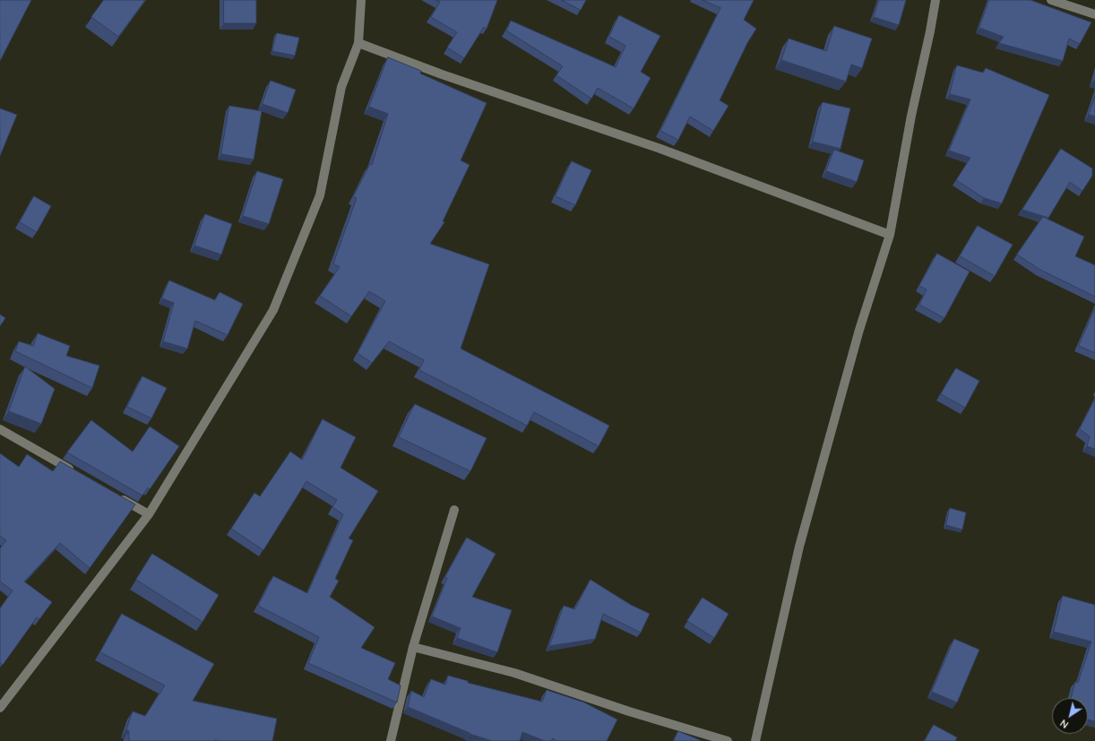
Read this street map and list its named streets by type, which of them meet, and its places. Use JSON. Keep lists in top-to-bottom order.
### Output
{
  "north": "bottom left"
}
